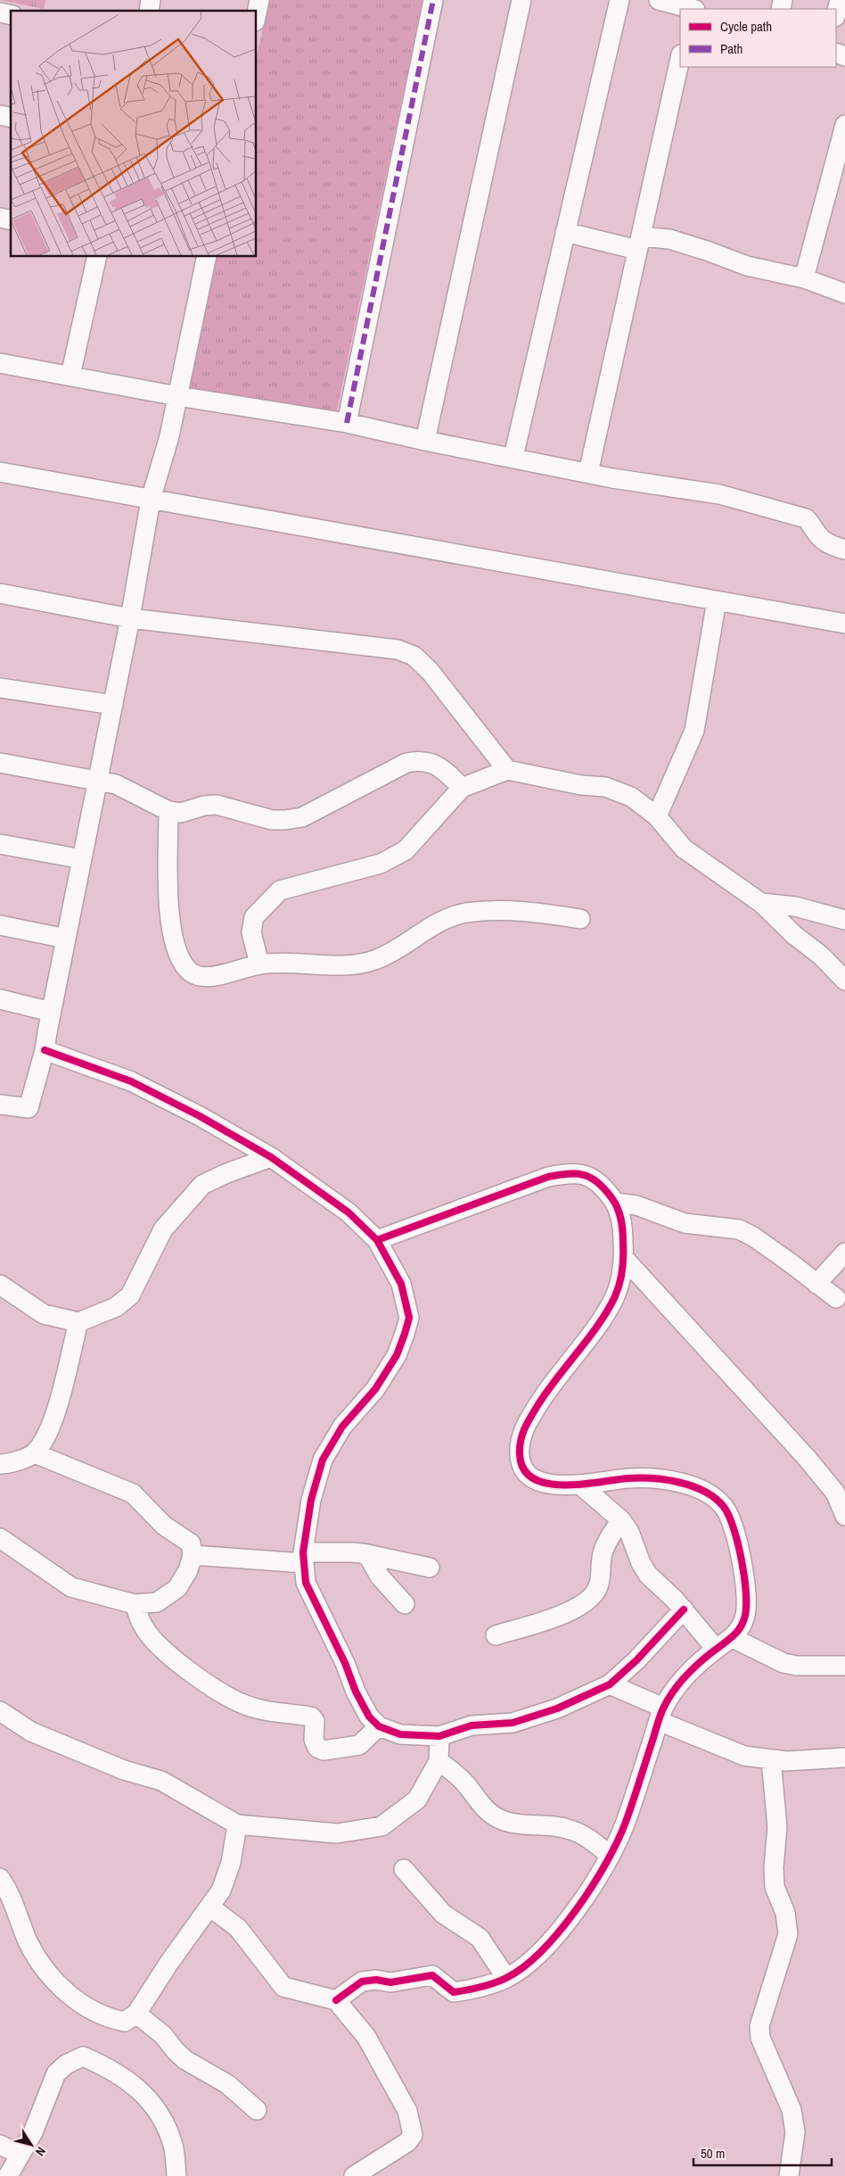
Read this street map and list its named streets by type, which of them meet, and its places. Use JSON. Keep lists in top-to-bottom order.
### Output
{
  "legend": ["Cycle path", "Path"],
  "scale_bar": "50 m",
  "north": "bottom right"
}
